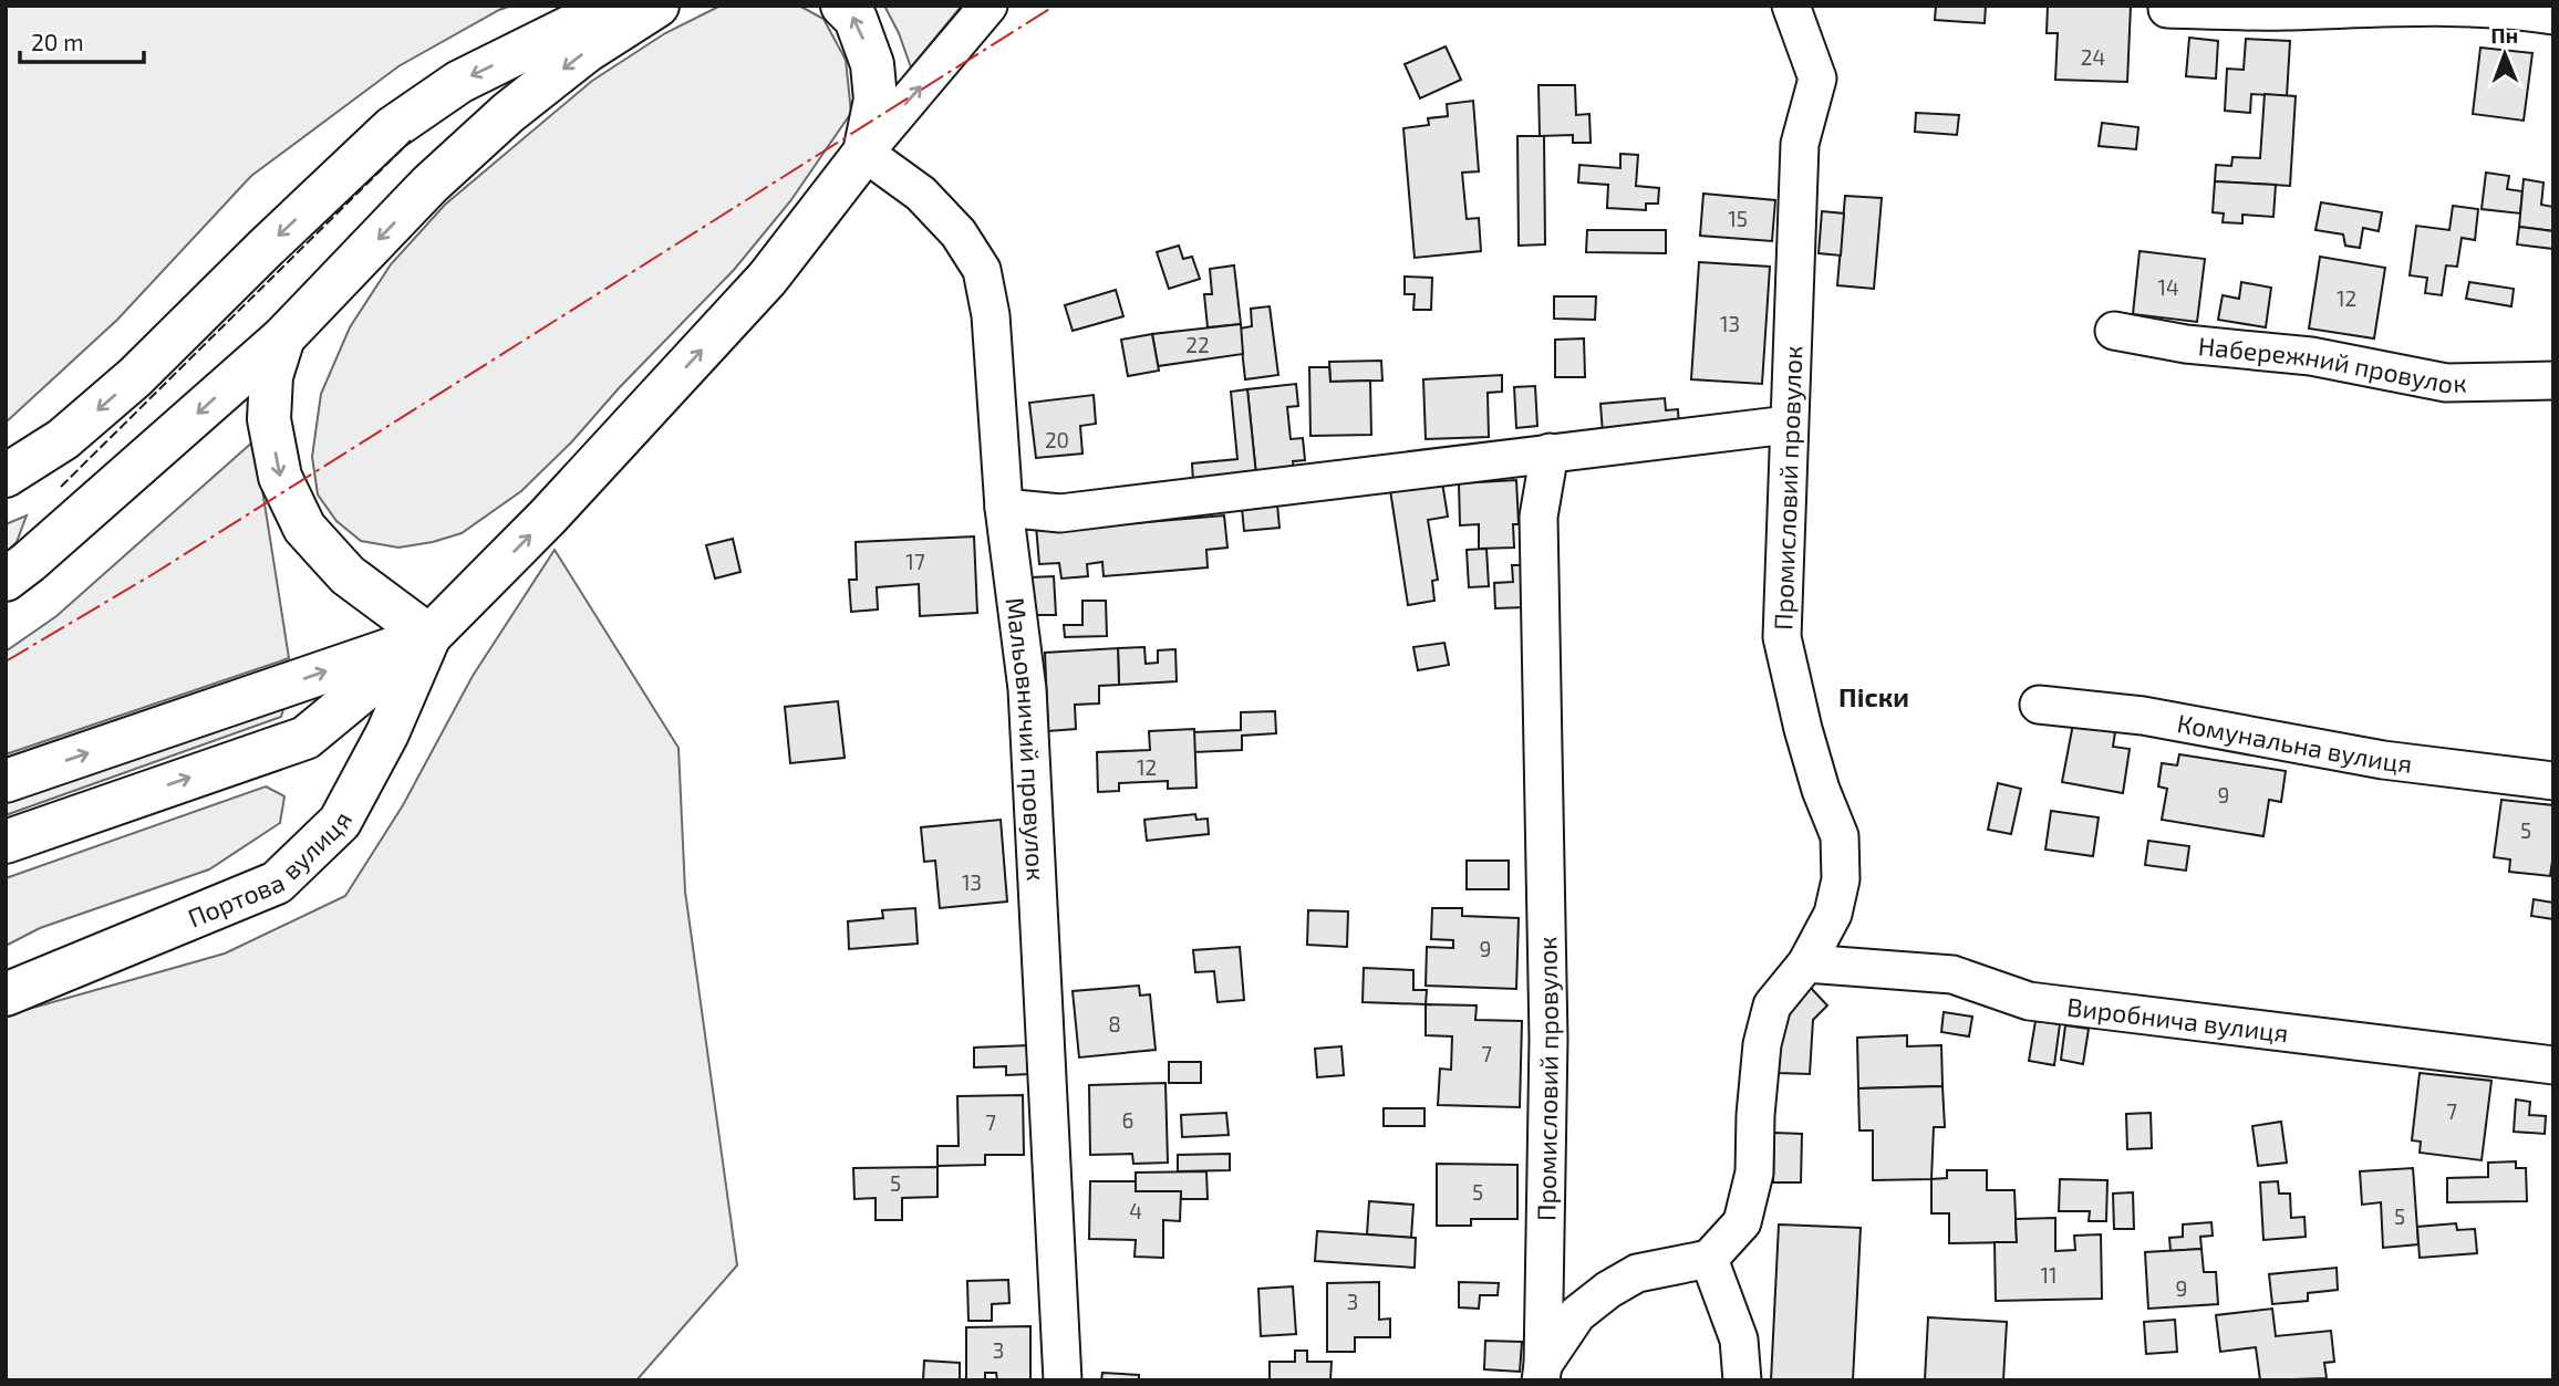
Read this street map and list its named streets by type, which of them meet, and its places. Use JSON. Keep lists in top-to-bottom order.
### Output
{
  "streets": {
    "street": [
      "Набережний провулок",
      "Промисловий провулок",
      "Мальовничий провулок",
      "Комунальна вулиця",
      "Портова вулиця",
      "Виробнича вулиця"
    ]
  },
  "crossings": [
    ["Промисловий провулок", "Виробнича вулиця"]
  ],
  "districts": ["Піски"],
  "house_numbers": [
    "24",
    "15",
    "14",
    "12",
    "13",
    "22",
    "20",
    "17",
    "12",
    "9",
    "5",
    "13",
    "9",
    "8",
    "7",
    "7",
    "6",
    "7",
    "5",
    "5",
    "4",
    "5",
    "11",
    "9",
    "3",
    "3"
  ],
  "scale_bar": "20 m",
  "north": "top"
}
